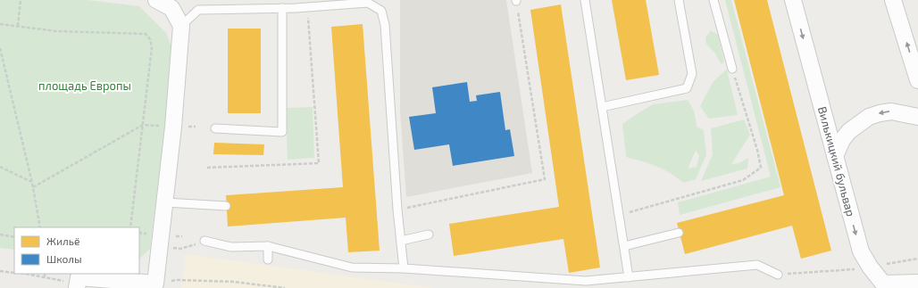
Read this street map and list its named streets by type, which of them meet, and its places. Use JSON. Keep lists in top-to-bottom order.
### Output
{
  "streets": {
    "street": ["Вилькицкий бульвар"]
  },
  "one_way": ["Вилькицкий бульвар"],
  "parks": ["площадь Европы"],
  "legend": ["Жильё", "Школы"]
}
